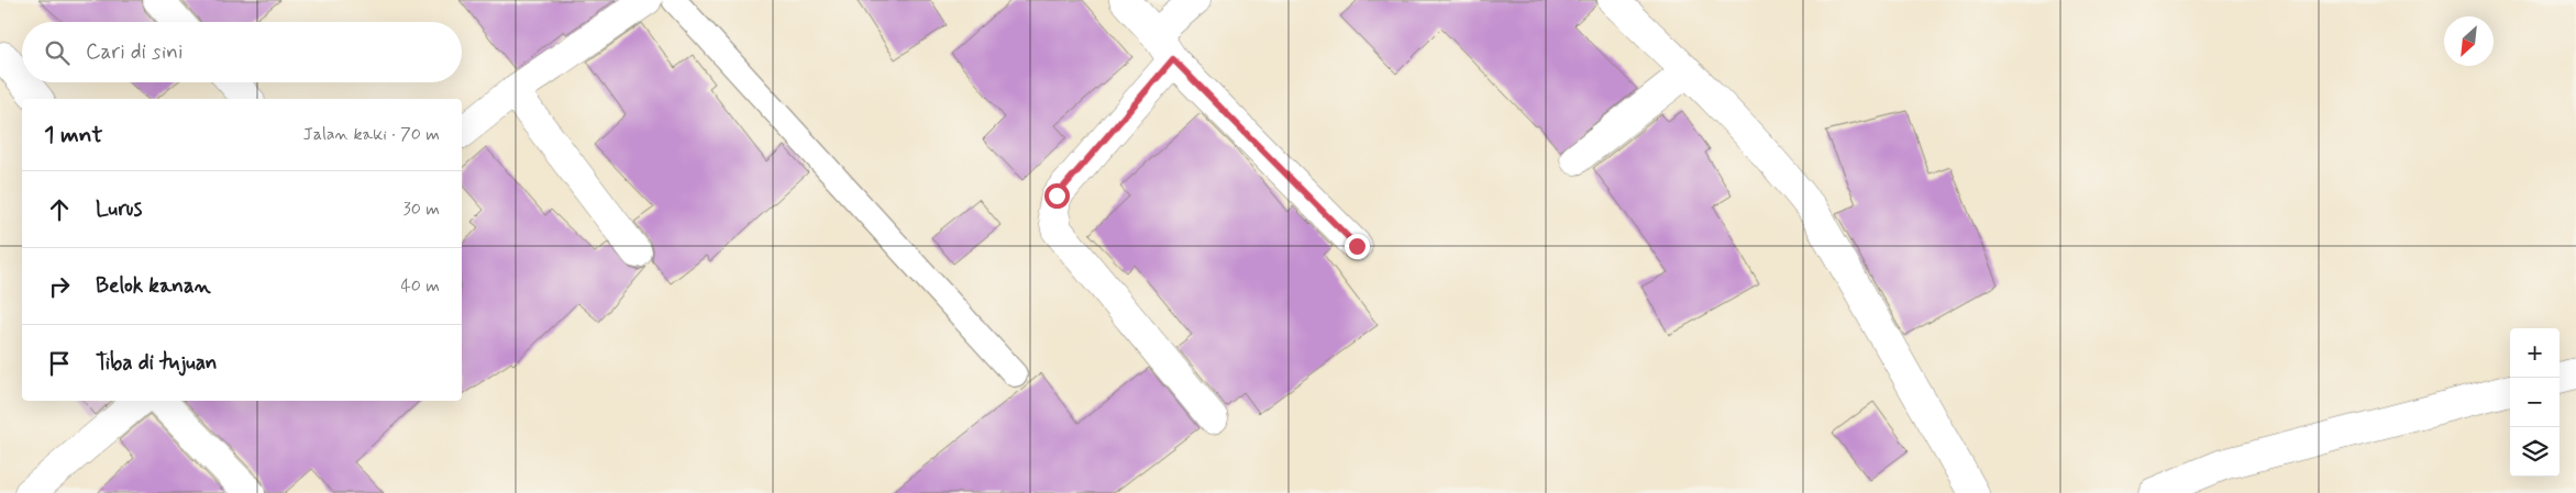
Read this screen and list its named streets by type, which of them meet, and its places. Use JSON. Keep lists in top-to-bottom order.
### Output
{
  "north": "bottom left",
  "page": {
    "search": "Cari di sini",
    "heading": ["1 mnt", "Jalan kaki · 70 m"],
    "list": [
      ["Lurus", "30 m"],
      ["Belok kanan", "40 m"],
      "Tiba di tujuan"
    ],
    "map_buttons": ["+", "−"]
  }
}
